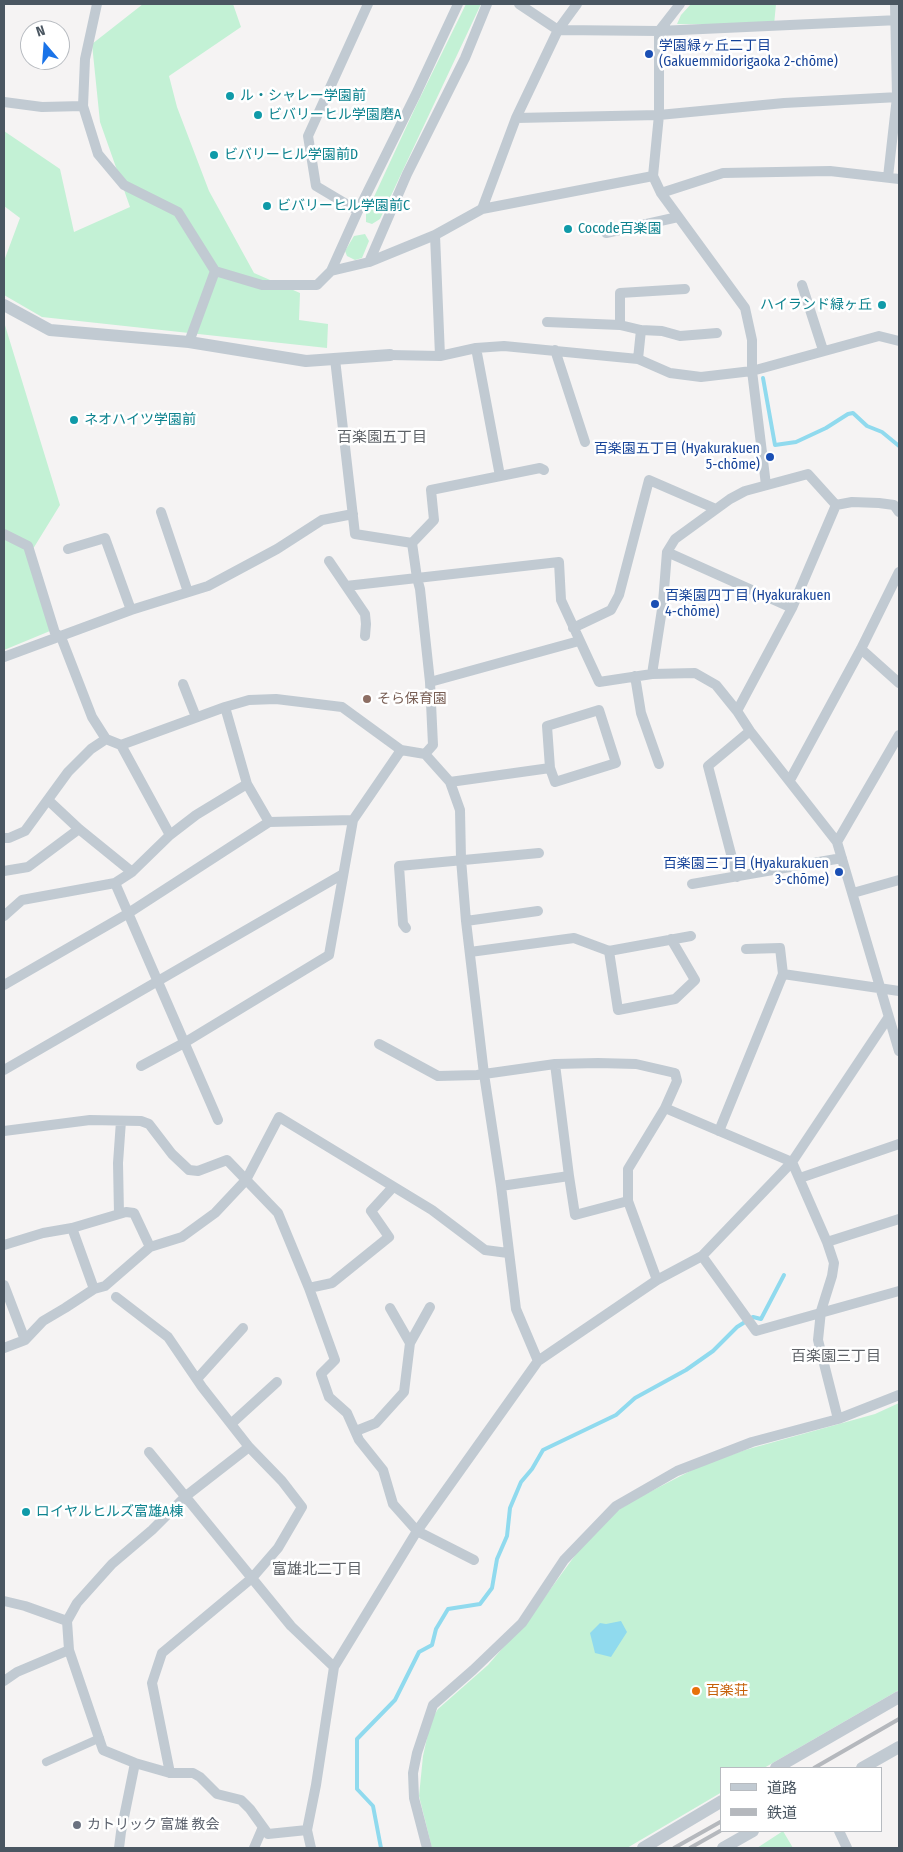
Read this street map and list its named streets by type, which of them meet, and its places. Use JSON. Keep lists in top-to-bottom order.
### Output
{
  "districts": ["百楽園五丁目", "百楽園三丁目", "富雄北二丁目"],
  "places": [
    "学園緑ヶ丘二丁目 (Gakuemmidorigaoka 2-chōme)",
    "ル・シャレー学園前",
    "ビバリーヒル学園磨A",
    "ビバリーヒル学園前D",
    "ビバリーヒル学園前C",
    "Cocode百楽園",
    "ハイランド緑ヶ丘",
    "ネオハイツ学園前",
    "百楽園五丁目 (Hyakurakuen 5-chōme)",
    "百楽園四丁目 (Hyakurakuen 4-chōme)",
    "そら保育園",
    "百楽園三丁目 (Hyakurakuen 3-chōme)",
    "ロイヤルヒルズ富雄A棟",
    "百楽荘",
    "カトリック 富雄 教会"
  ],
  "legend": ["道路", "鉄道"],
  "north": "top"
}
